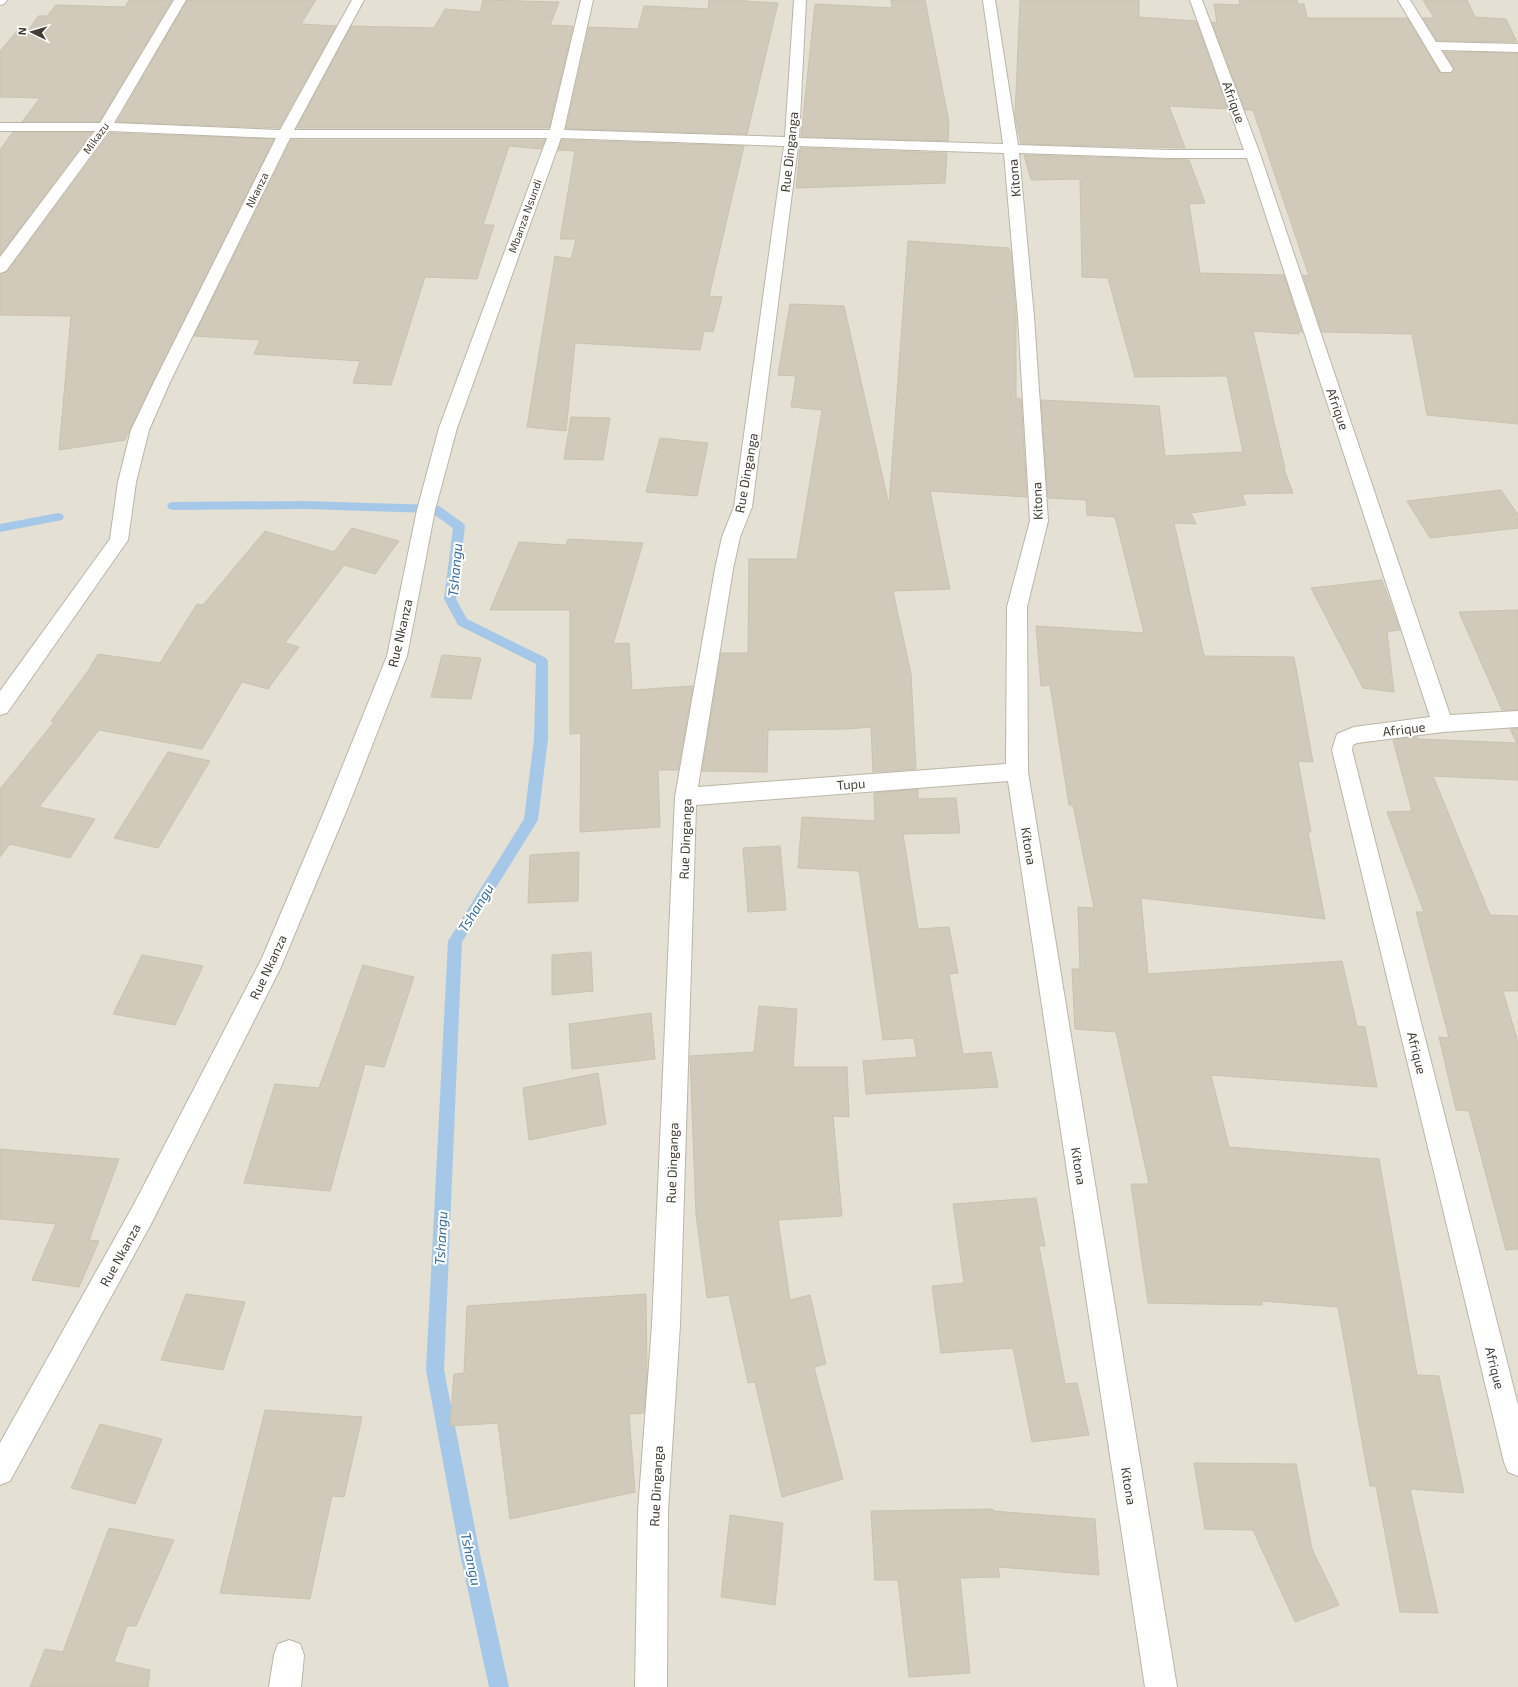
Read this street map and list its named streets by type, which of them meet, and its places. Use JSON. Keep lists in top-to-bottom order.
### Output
{
  "streets": {
    "street": [
      "Afrique",
      "Mikazu",
      "Rue Dinganga",
      "Kitona",
      "Nkanza",
      "Mbanza Nsundi",
      "Rue Nkanza",
      "Tupu"
    ]
  },
  "crossings": [
    ["Rue Dinganga", "Tupu"],
    ["Kitona", "Tupu"],
    ["Mbanza Nsundi", "Rue Nkanza"]
  ],
  "water": ["Tshangu"],
  "north": "left"
}
